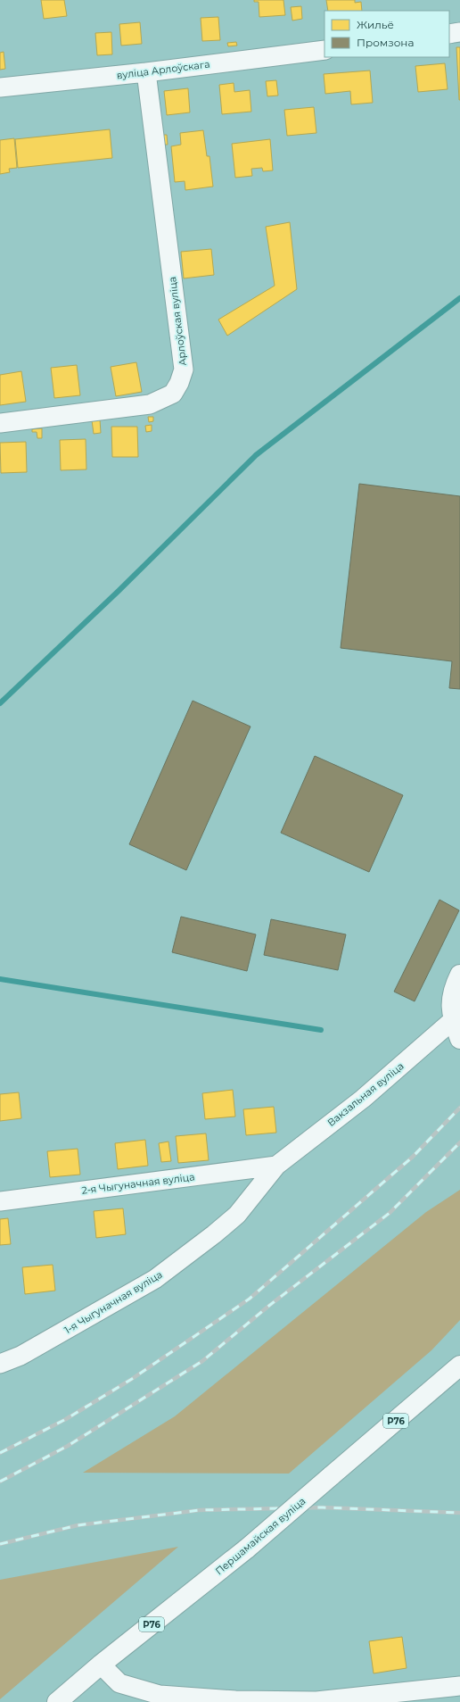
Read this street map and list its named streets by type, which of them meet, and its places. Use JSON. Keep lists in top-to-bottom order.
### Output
{
  "streets": {
    "main road": ["Р76", "Першамайская вуліца"],
    "street": [
      "вуліца Арлоўскага",
      "Арлоўская вуліца",
      "Вакзальная вуліца",
      "2-я Чыгуначная вуліца",
      "1-я Чыгуначная вуліца"
    ]
  },
  "crossings": [
    ["вуліца Арлоўскага", "Арлоўская вуліца"],
    ["Вакзальная вуліца", "2-я Чыгуначная вуліца"],
    ["Вакзальная вуліца", "1-я Чыгуначная вуліца"],
    ["2-я Чыгуначная вуліца", "1-я Чыгуначная вуліца"]
  ],
  "legend": ["Жильё", "Промзона"]
}
